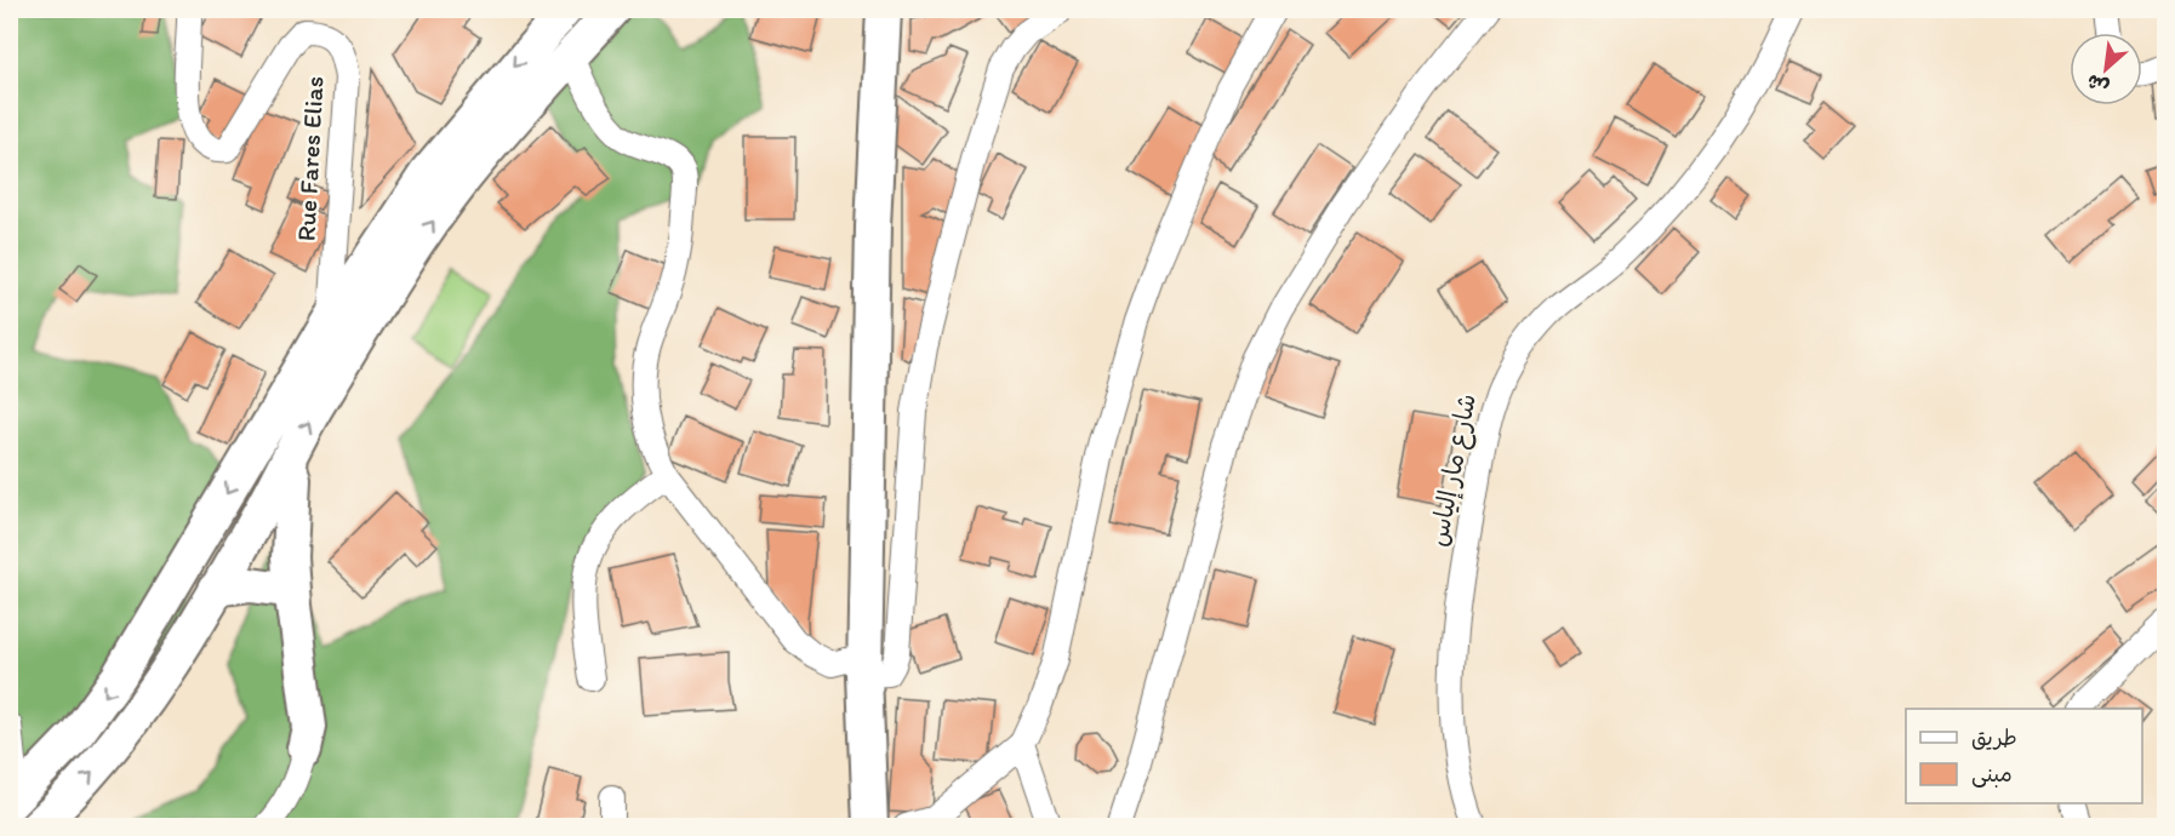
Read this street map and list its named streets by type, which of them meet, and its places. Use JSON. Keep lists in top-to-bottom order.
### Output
{
  "streets": {
    "street": ["Rue Fares Elias", "شارع مار إلياس"]
  },
  "legend": ["طريق", "مبنى"],
  "north": "bottom left"
}
